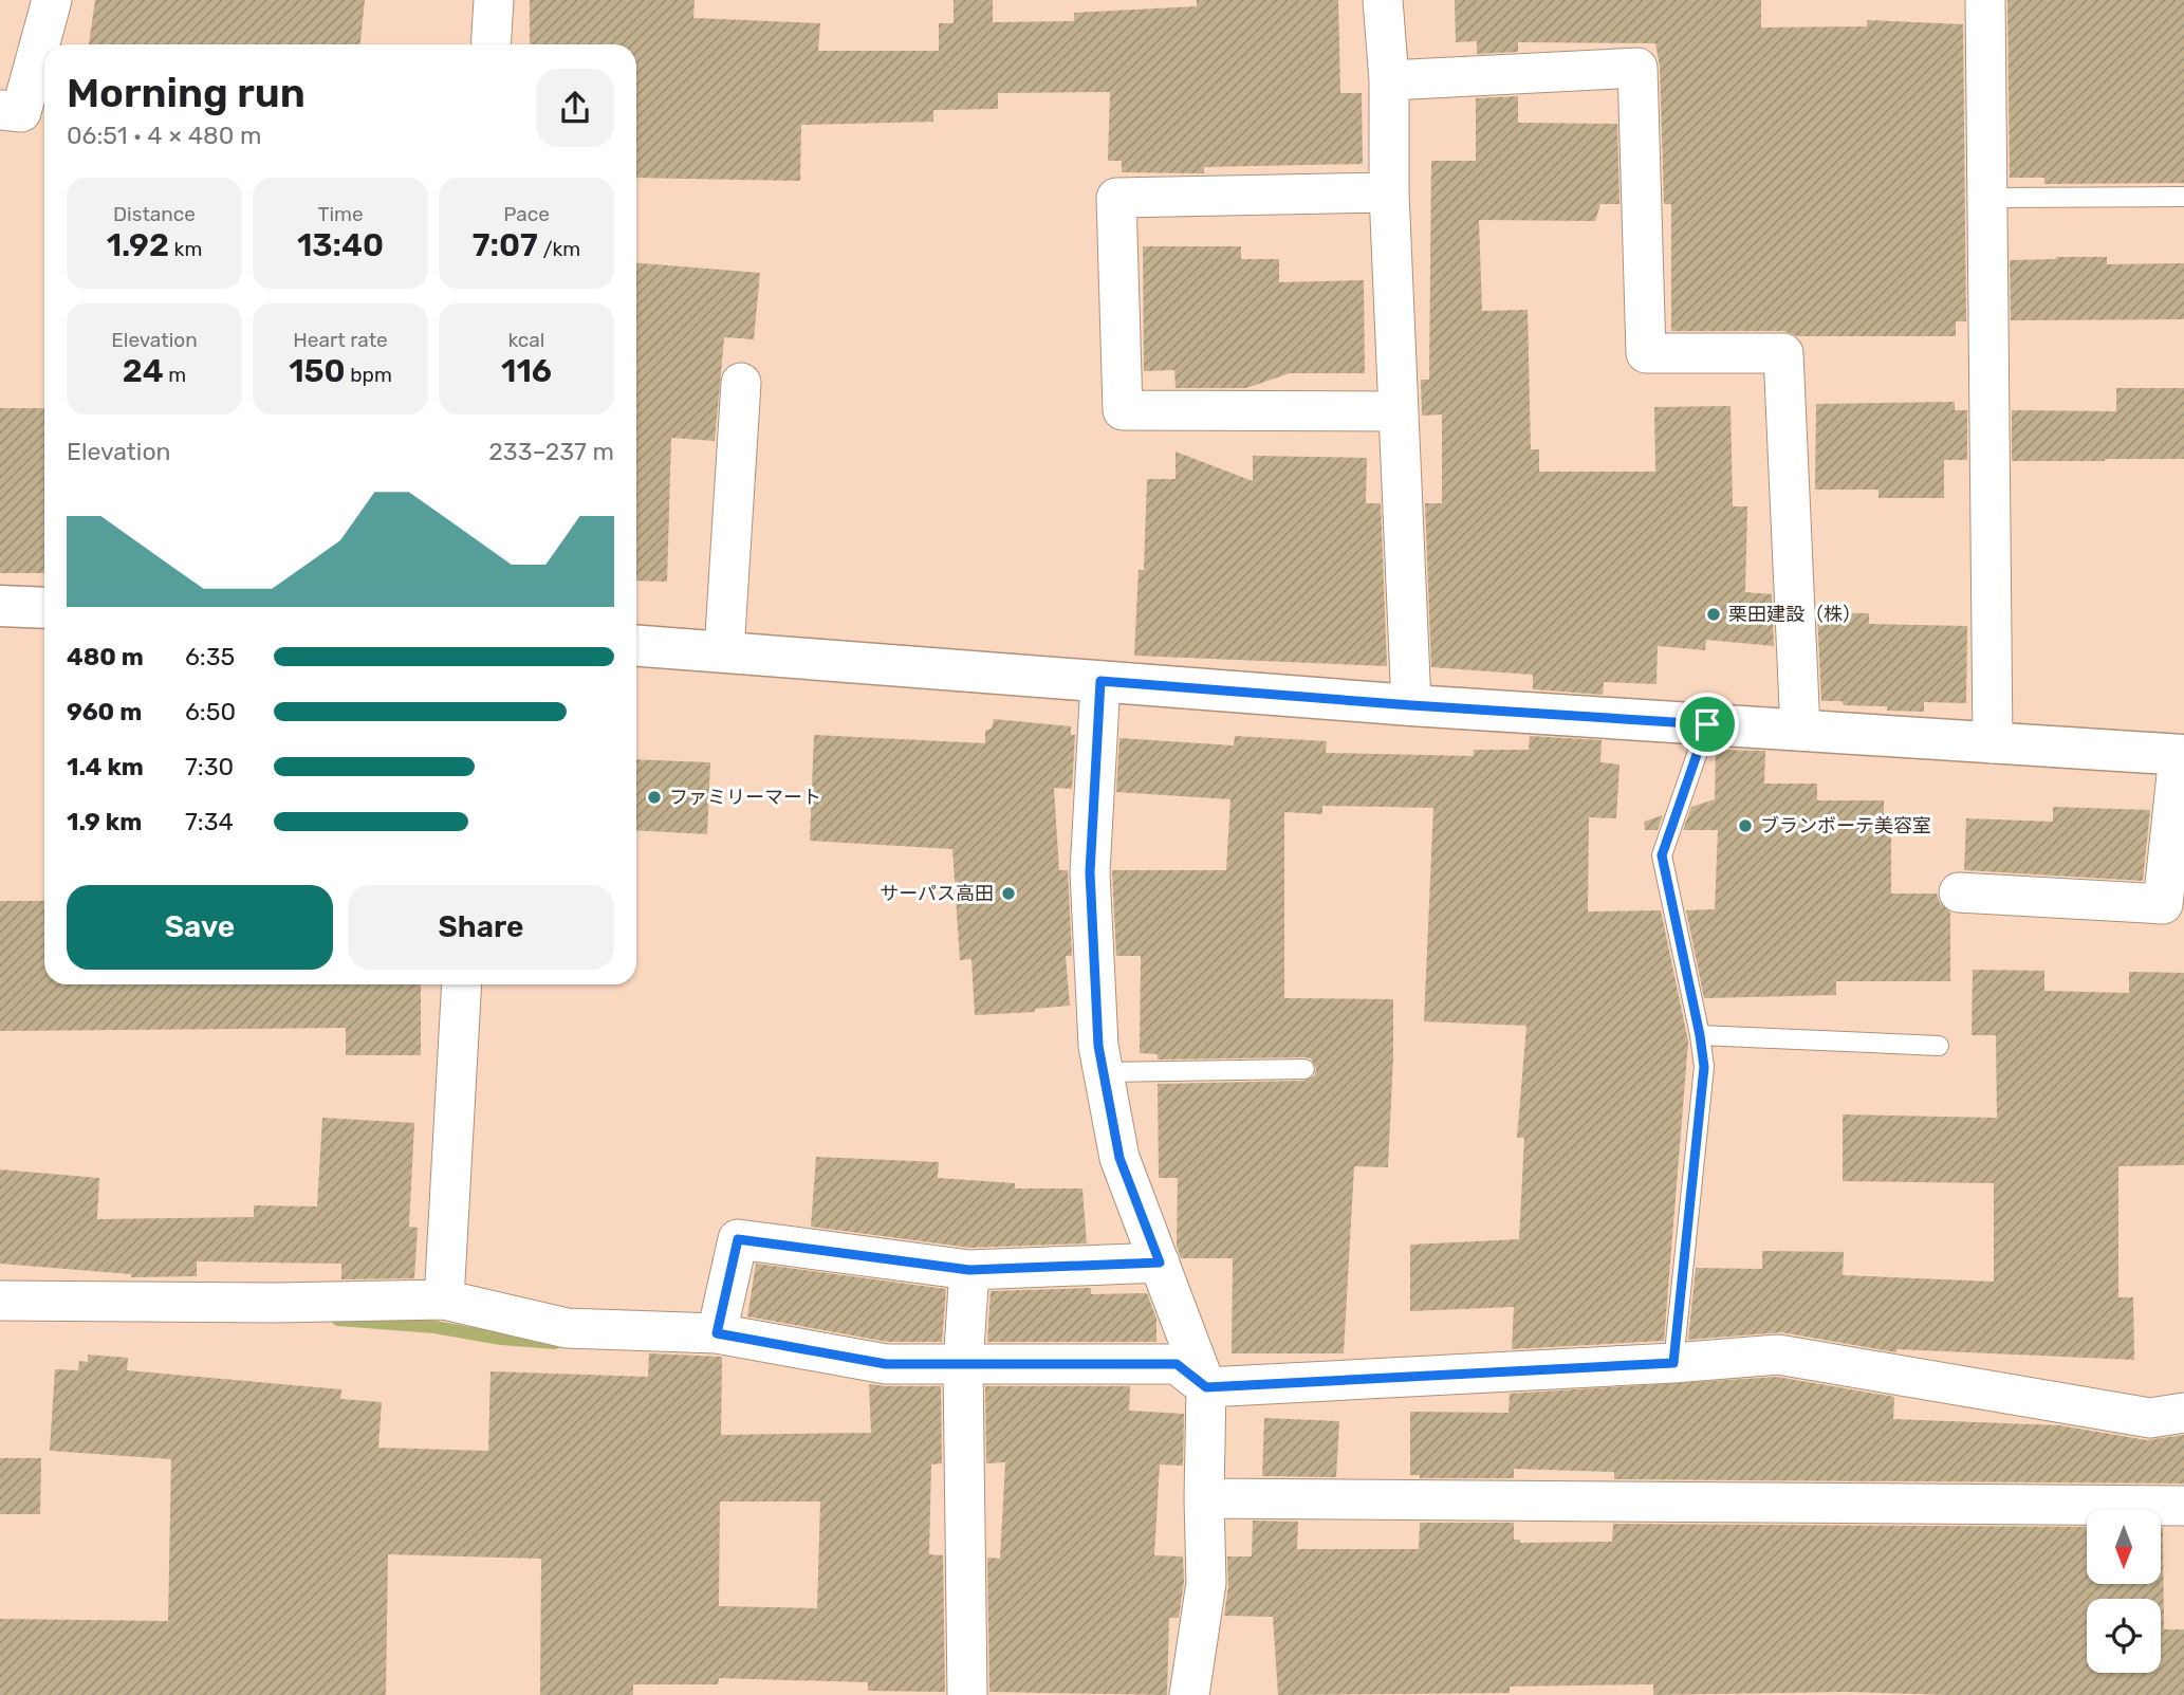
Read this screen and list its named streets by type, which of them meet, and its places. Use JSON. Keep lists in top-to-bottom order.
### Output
{
  "places": [
    "栗田建設（株）",
    "ファミリーマート",
    "ブランボーテ美容室",
    "サーパス高田"
  ],
  "north": "bottom",
  "page": {
    "heading": ["Morning run", "06:51 · 4 × 480 m"],
    "stats": [
      ["Distance", "1.92 km"],
      ["Time", "13:40"],
      ["Pace", "7:07 /km"],
      ["Elevation", "24 m"],
      ["Heart rate", "150 bpm"],
      ["kcal", "116"]
    ],
    "chart": ["Elevation", "233–237 m"],
    "list": [
      {
        "name": "480 m",
        "note": "6:35"
      },
      {
        "name": "960 m",
        "note": "6:50"
      },
      {
        "name": "1.4 km",
        "note": "7:30"
      },
      {
        "name": "1.9 km",
        "note": "7:34"
      }
    ],
    "buttons": ["Save", "Share"]
  }
}
